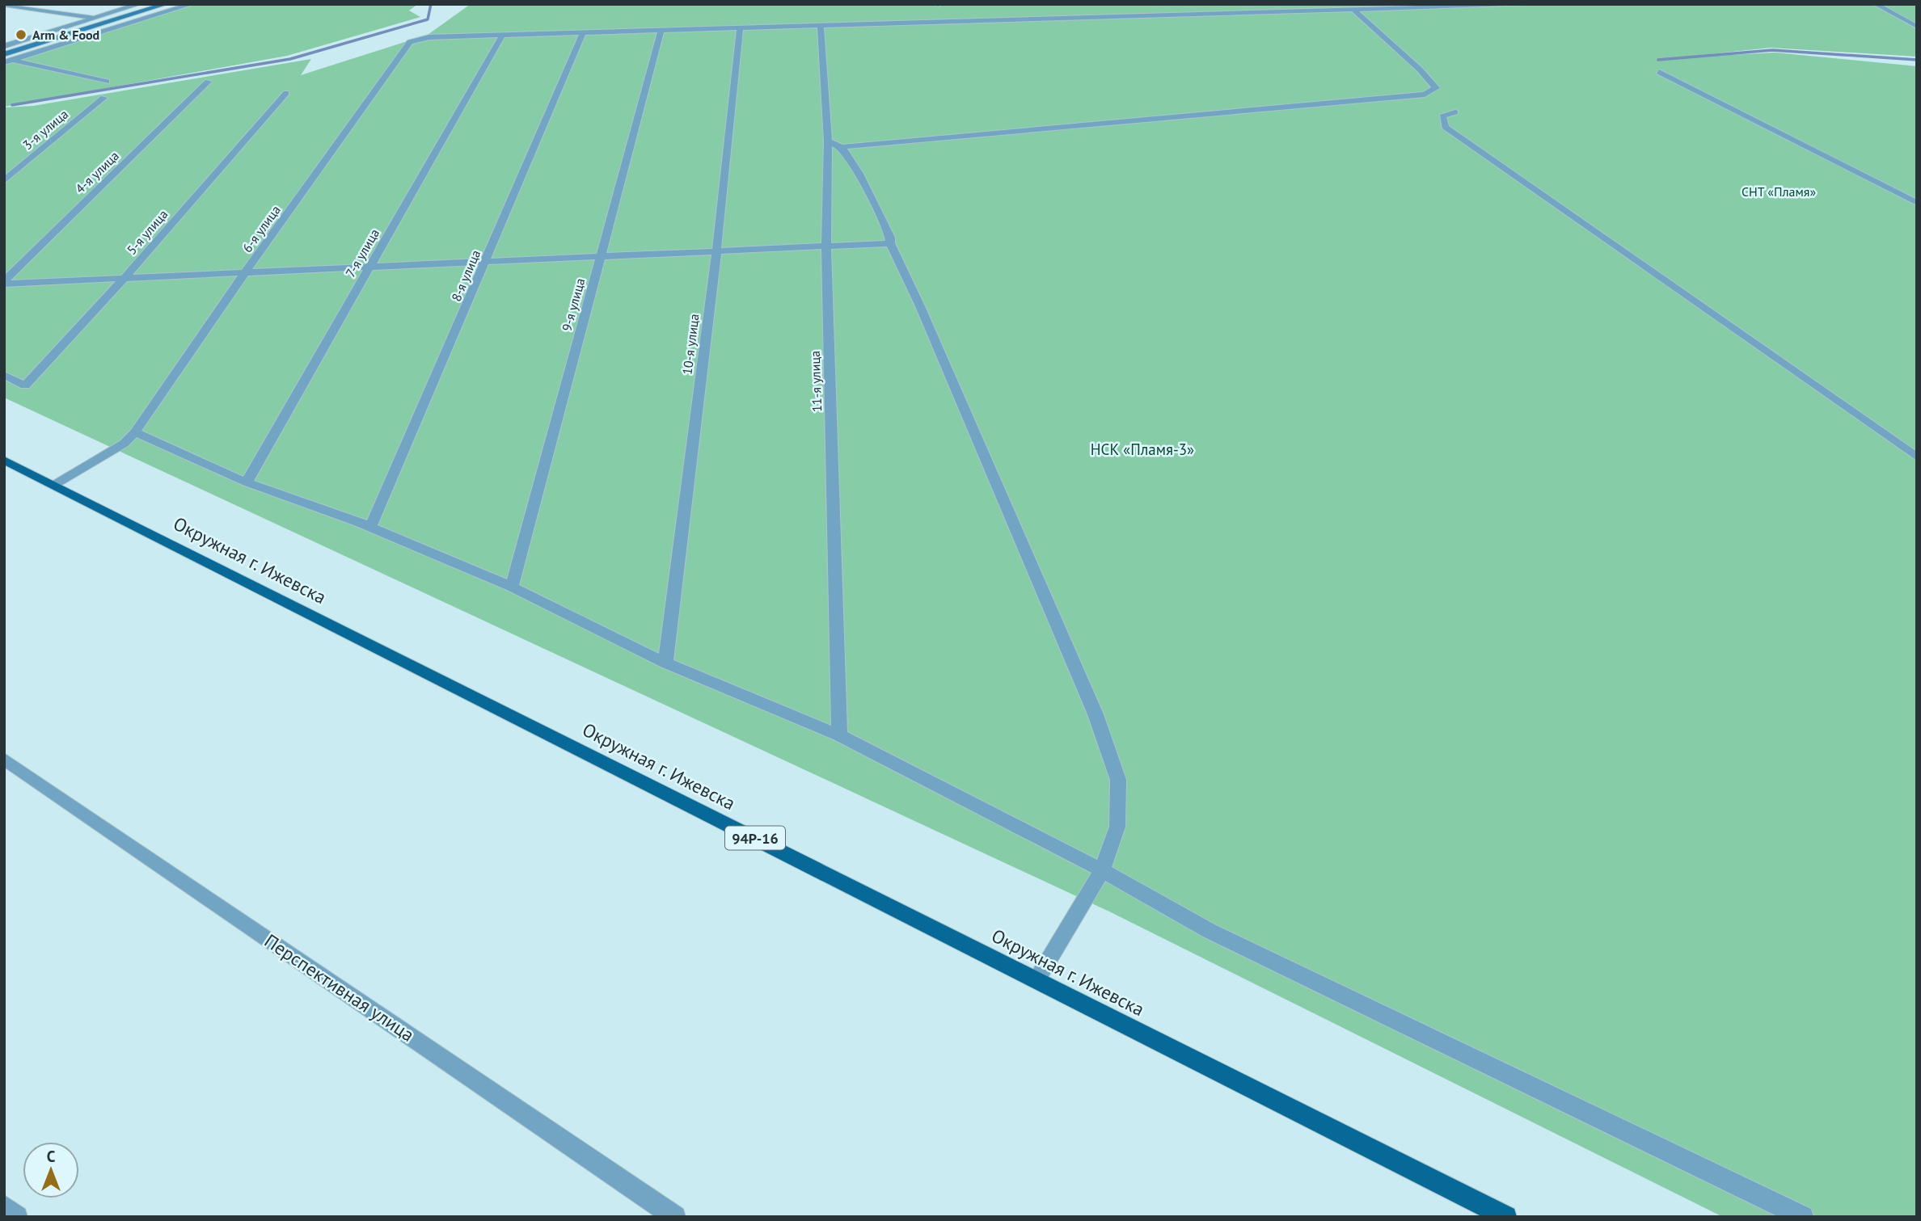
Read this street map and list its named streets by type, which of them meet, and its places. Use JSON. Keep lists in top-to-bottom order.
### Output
{
  "streets": {
    "main road": ["Окружная г. Ижевска", "94Р-16"],
    "street": [
      "3-я улица",
      "4-я улица",
      "6-я улица",
      "5-я улица",
      "7-я улица",
      "8-я улица",
      "9-я улица",
      "10-я улица",
      "11-я улица",
      "Перспективная улица"
    ]
  },
  "crossings": [
    ["6-я улица", "7-я улица"],
    ["6-я улица", "Окружная г. Ижевска"]
  ],
  "parks": ["СНТ «Пламя»", "НСК «Пламя-3»"],
  "places": ["Arm & Food"],
  "north": "top"
}
